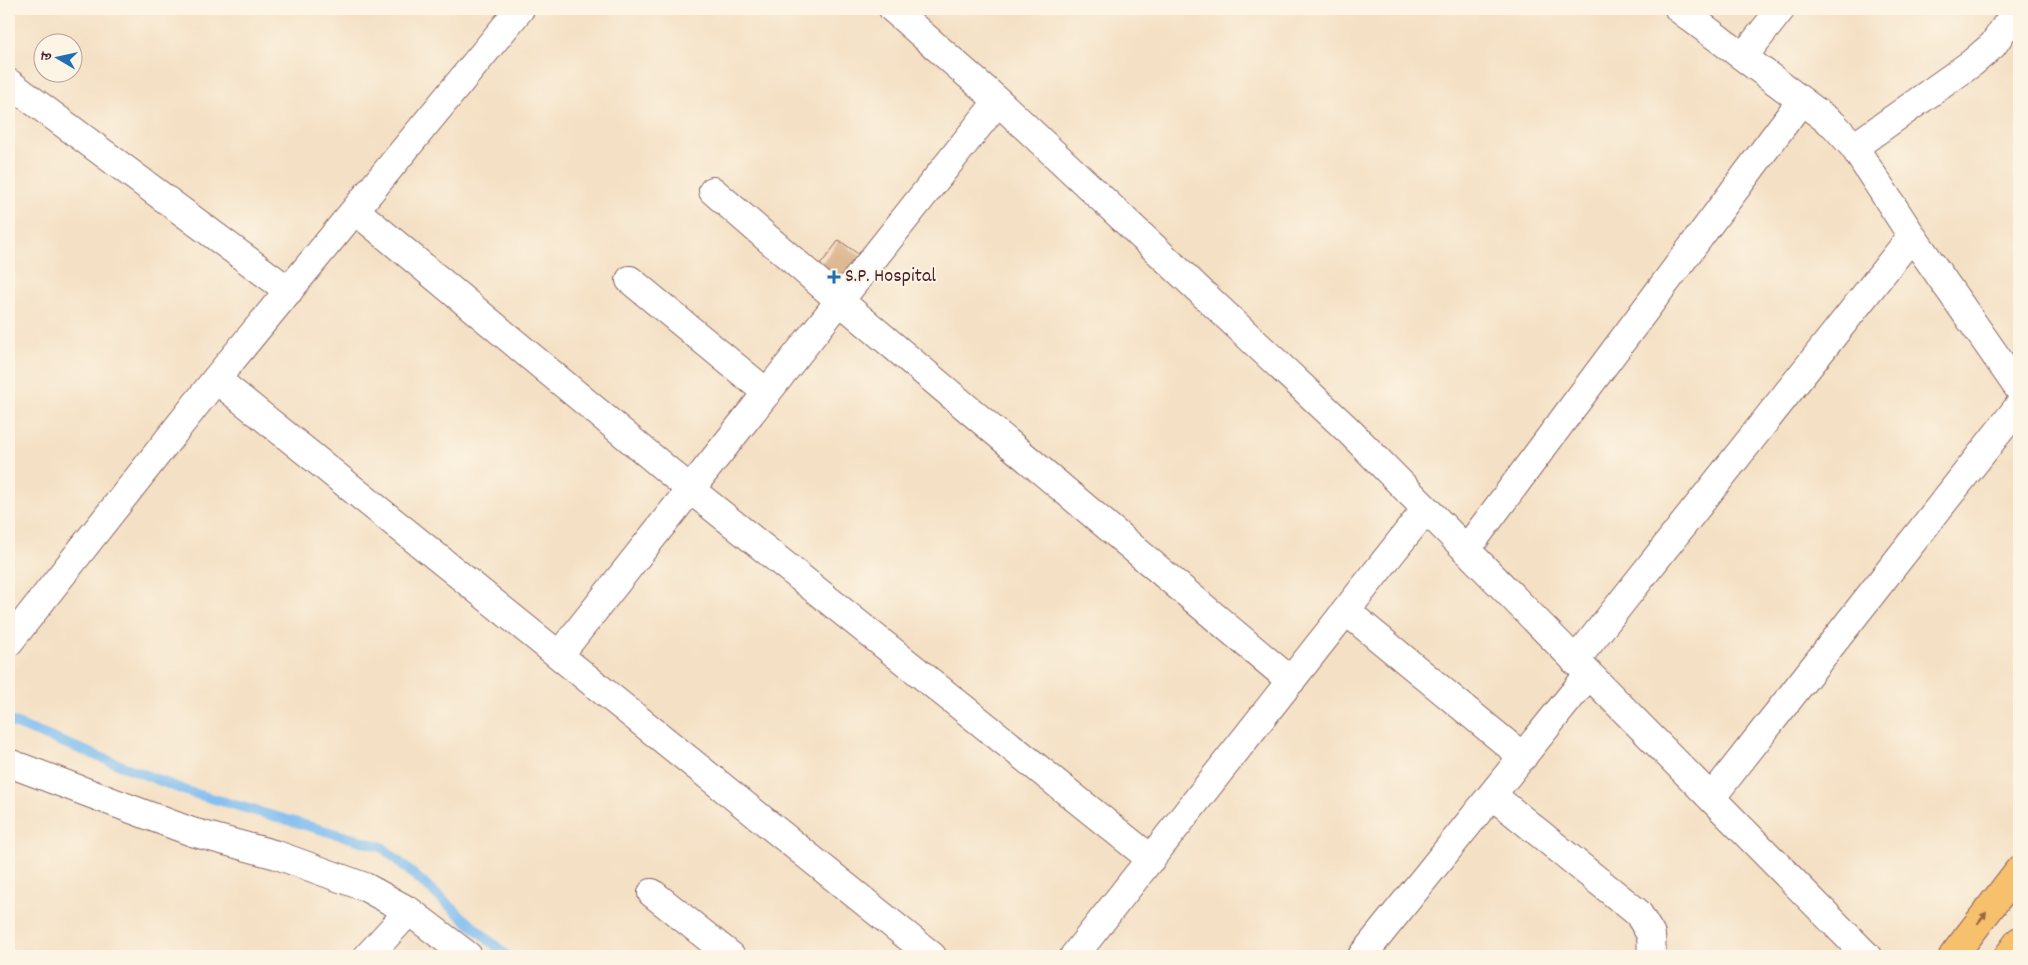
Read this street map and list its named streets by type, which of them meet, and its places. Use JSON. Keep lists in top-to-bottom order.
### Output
{
  "places": {
    "health": ["S.P. Hospital"]
  },
  "north": "left"
}
